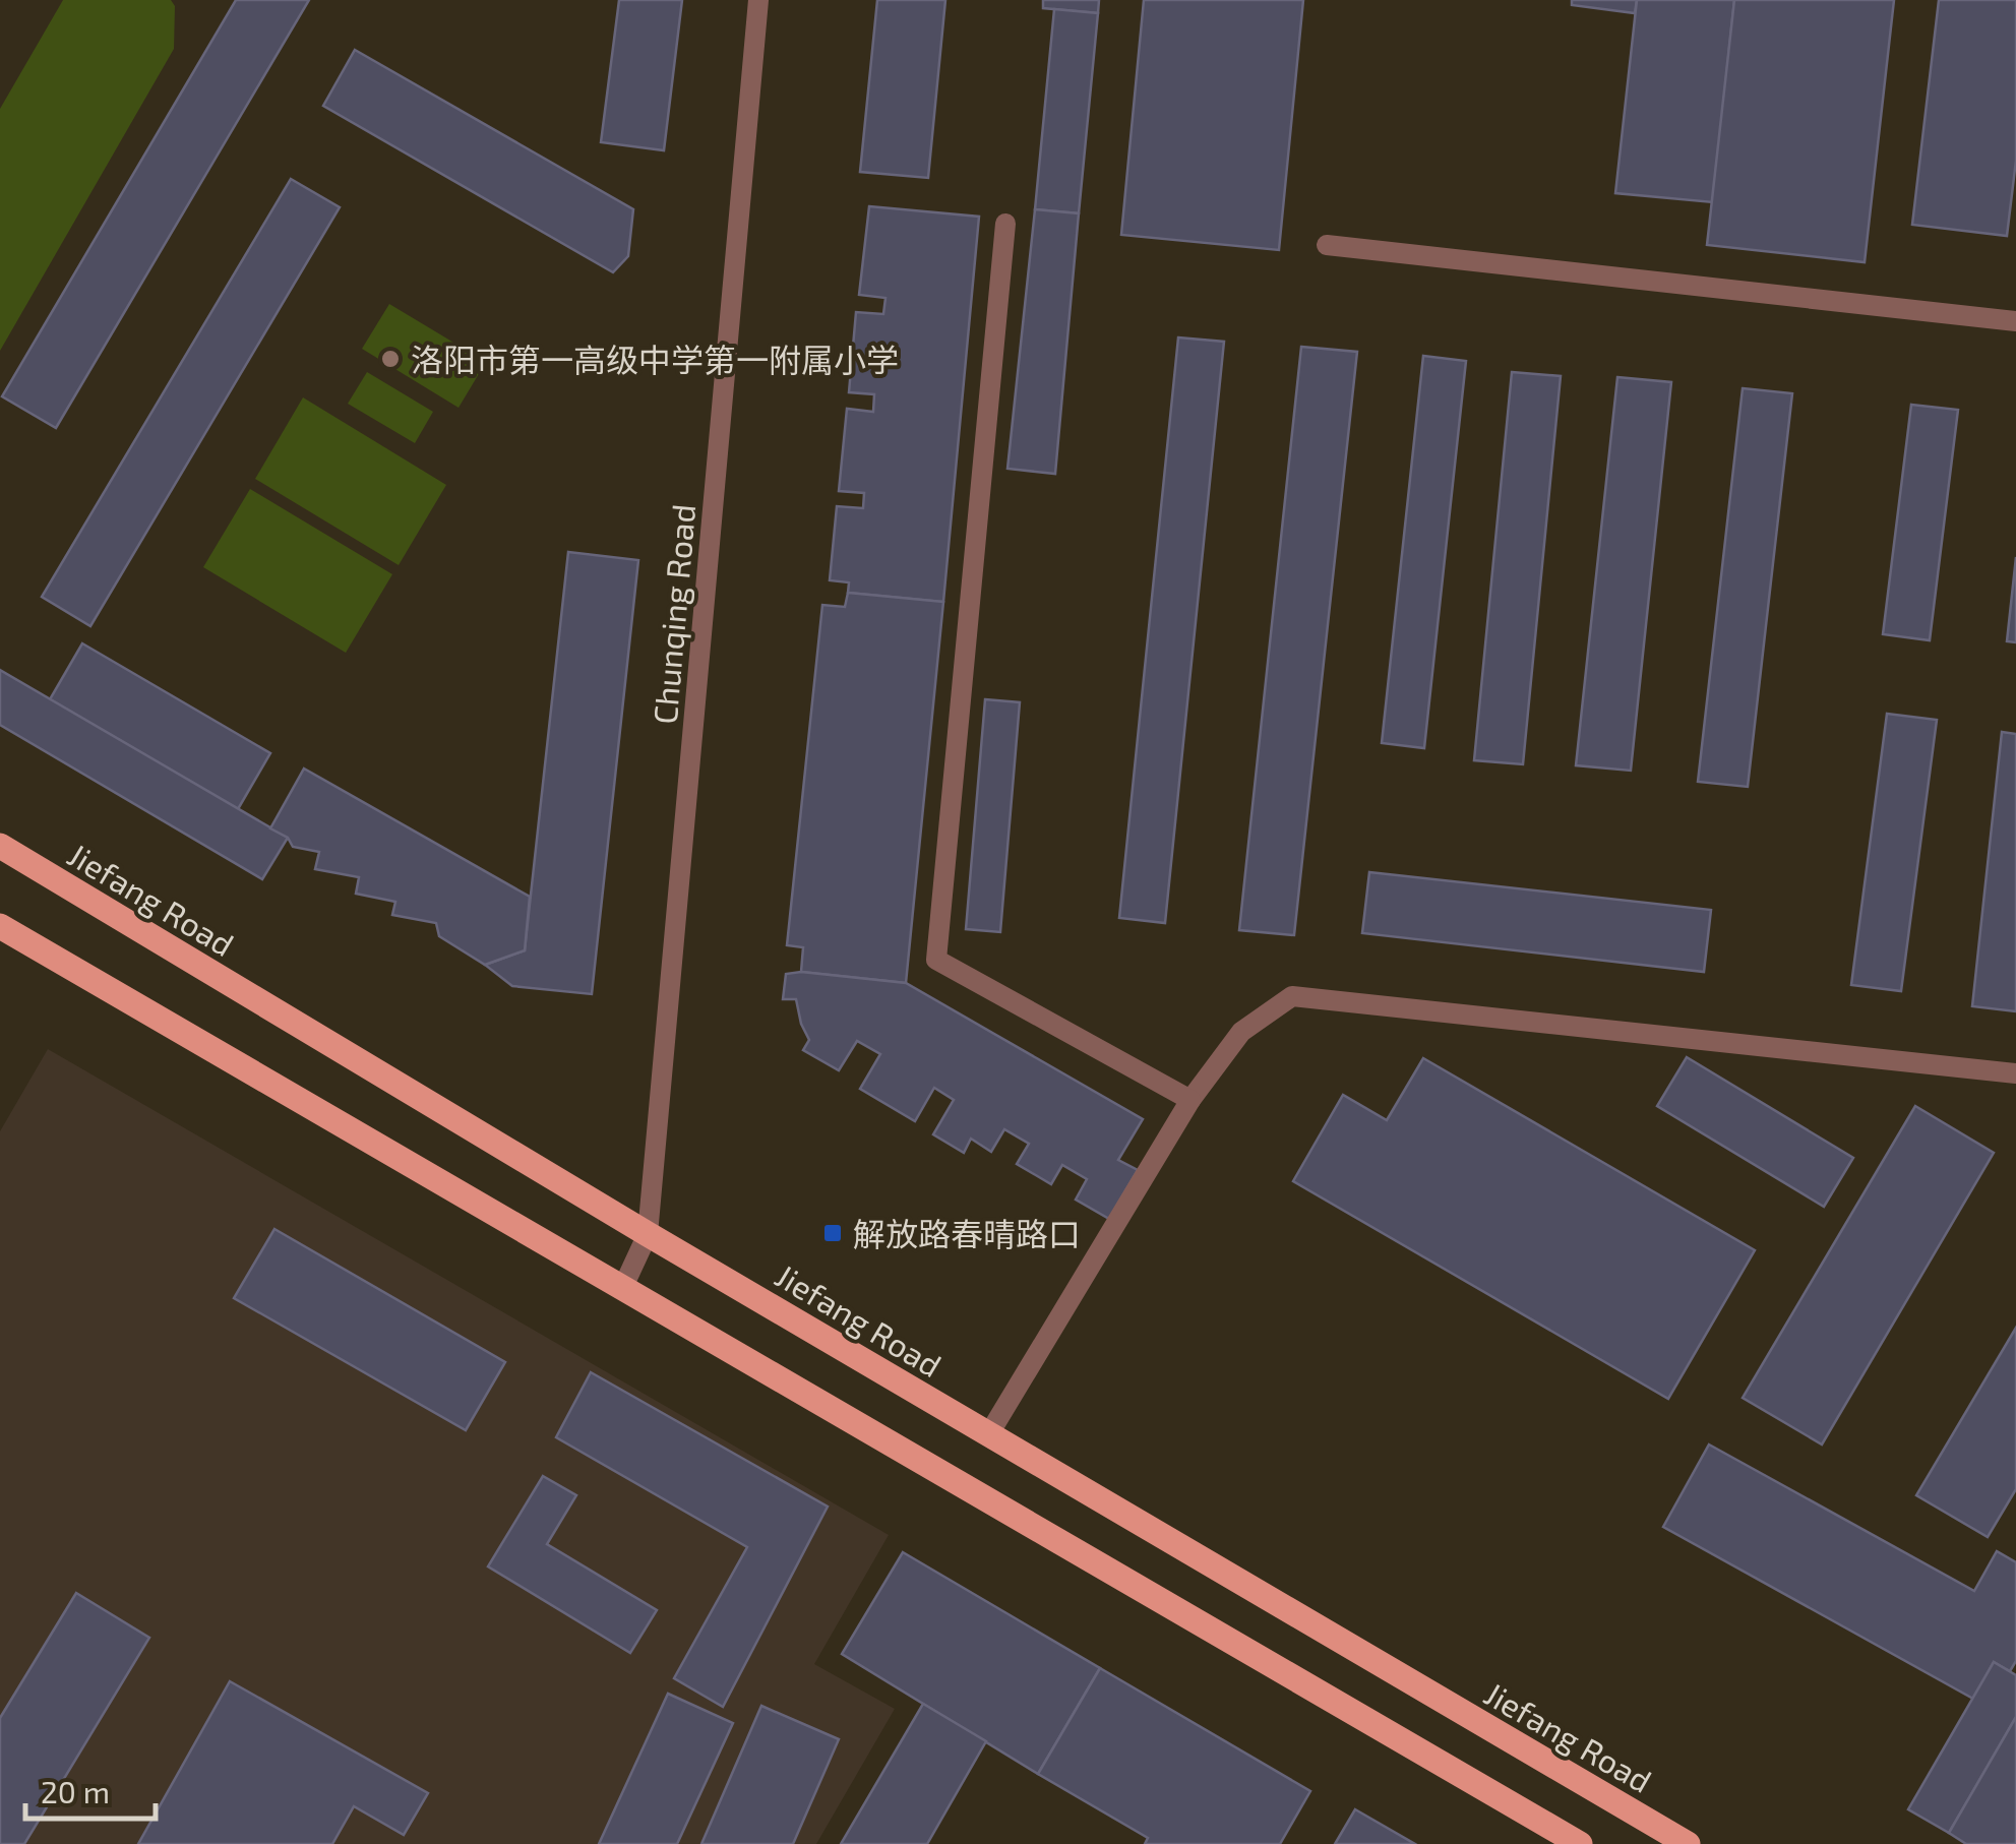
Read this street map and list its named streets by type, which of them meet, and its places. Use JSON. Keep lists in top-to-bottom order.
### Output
{
  "streets": {
    "main road": ["Jiefang Road"],
    "street": ["Chunqing Road"]
  },
  "crossings": [
    ["Chunqing Road", "Jiefang Road"]
  ],
  "places": {
    "other": ["洛阳市第一高级中学第一附属小学"],
    "transit": ["解放路春晴路口"]
  },
  "scale_bar": "20 m"
}
